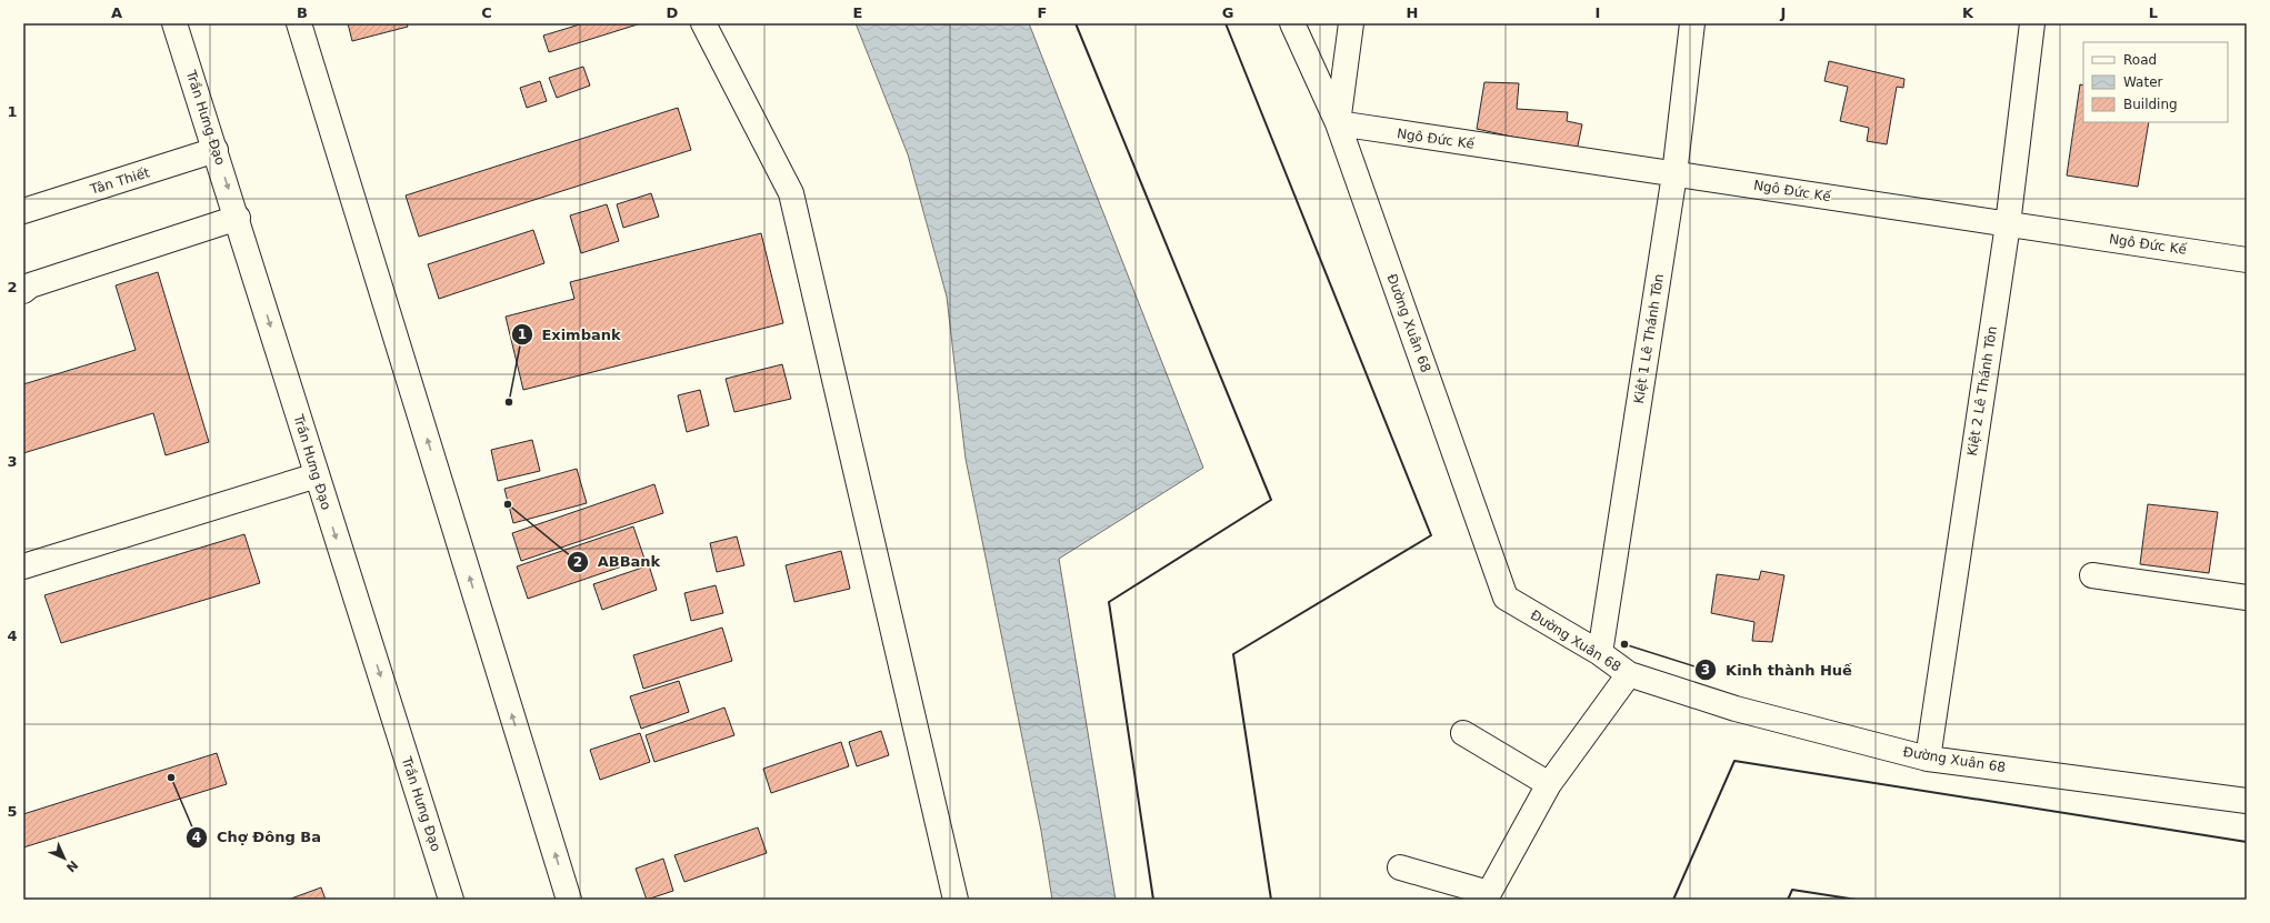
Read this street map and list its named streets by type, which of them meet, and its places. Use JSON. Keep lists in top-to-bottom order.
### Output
{
  "streets": {
    "street": [
      "Trần Hưng Đạo",
      "Ngô Đức Kế",
      "Tân Thiết",
      "Đường Xuân 68",
      "Kiệt 1 Lê Thánh Tôn",
      "Kiệt 2 Lê Thánh Tôn"
    ]
  },
  "crossings": [
    ["Trần Hưng Đạo", "Tân Thiết"],
    ["Ngô Đức Kế", "Đường Xuân 68"],
    ["Ngô Đức Kế", "Kiệt 1 Lê Thánh Tôn"],
    ["Ngô Đức Kế", "Kiệt 2 Lê Thánh Tôn"],
    ["Đường Xuân 68", "Kiệt 1 Lê Thánh Tôn"],
    ["Đường Xuân 68", "Kiệt 2 Lê Thánh Tôn"]
  ],
  "places": [
    "Eximbank",
    "ABBank",
    "Kinh thành Huế",
    "Chợ Đông Ba"
  ],
  "legend": ["Road", "Water", "Building"],
  "north": "bottom right",
  "grid": {
    "columns": [
      "A",
      "B",
      "C",
      "D",
      "E",
      "F",
      "G",
      "H",
      "I",
      "J",
      "K",
      "L"
    ],
    "rows": [
      "1",
      "2",
      "3",
      "4",
      "5"
    ]
  }
}
